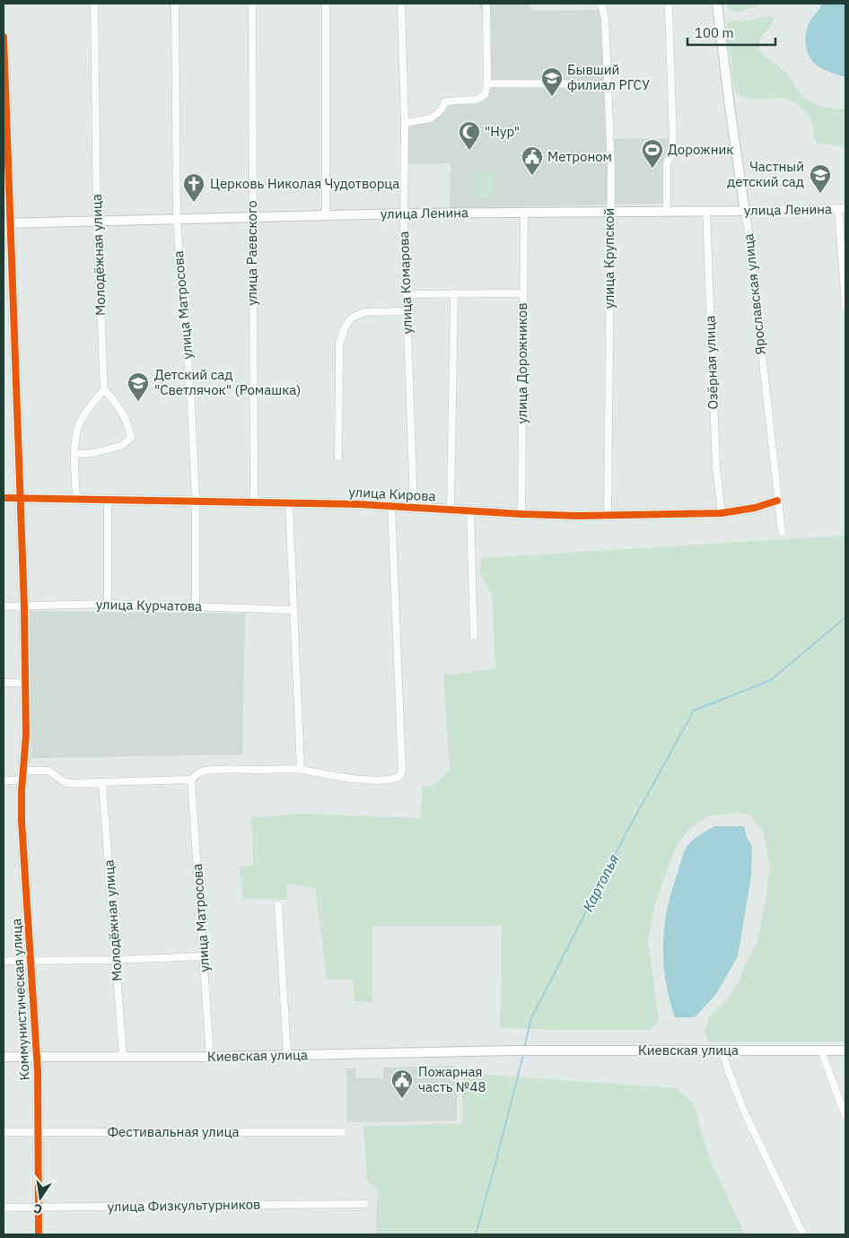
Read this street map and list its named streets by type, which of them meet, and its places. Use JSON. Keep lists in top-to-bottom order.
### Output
{
  "streets": {
    "street": [
      "улица Ленина",
      "улица Раевского",
      "Молодёжная улица",
      "улица Крупской",
      "улица Комарова",
      "Ярославская улица",
      "улица Матросова",
      "Озёрная улица",
      "улица Дорожников",
      "улица Кирова",
      "улица Курчатова",
      "Коммунистическая улица",
      "Киевская улица",
      "Фестивальная улица",
      "улица Физкультурников"
    ]
  },
  "crossings": [
    ["улица Ленина", "улица Раевского"],
    ["улица Ленина", "Молодёжная улица"],
    ["улица Ленина", "улица Крупской"],
    ["улица Ленина", "улица Комарова"],
    ["улица Ленина", "Ярославская улица"],
    ["улица Ленина", "улица Матросова"],
    ["улица Ленина", "Озёрная улица"],
    ["улица Ленина", "улица Дорожников"],
    ["улица Ленина", "Коммунистическая улица"],
    ["улица Раевского", "улица Кирова"],
    ["Молодёжная улица", "Киевская улица"],
    ["улица Крупской", "улица Кирова"],
    ["улица Комарова", "улица Кирова"],
    ["Ярославская улица", "улица Кирова"],
    ["улица Матросова", "улица Кирова"],
    ["улица Матросова", "улица Курчатова"],
    ["улица Матросова", "Киевская улица"],
    ["Озёрная улица", "улица Кирова"],
    ["улица Дорожников", "улица Кирова"],
    ["улица Кирова", "Коммунистическая улица"],
    ["улица Курчатова", "Коммунистическая улица"],
    ["Коммунистическая улица", "Киевская улица"],
    ["Коммунистическая улица", "Фестивальная улица"],
    ["Коммунистическая улица", "улица Физкультурников"]
  ],
  "water": ["Картопья"],
  "places": {
    "school or university": ["Бывший филиал РГСУ", "Частный детский сад", "Детский сад \"Светлячок\" (Ромашка)"],
    "mosque": ["\"Нур\""],
    "sports": ["Дорожник"],
    "public building": ["Метроном", "Пожарная часть №48"],
    "church": ["Церковь Николая Чудотворца"]
  },
  "scale_bar": "100 m",
  "north": "bottom"
}
